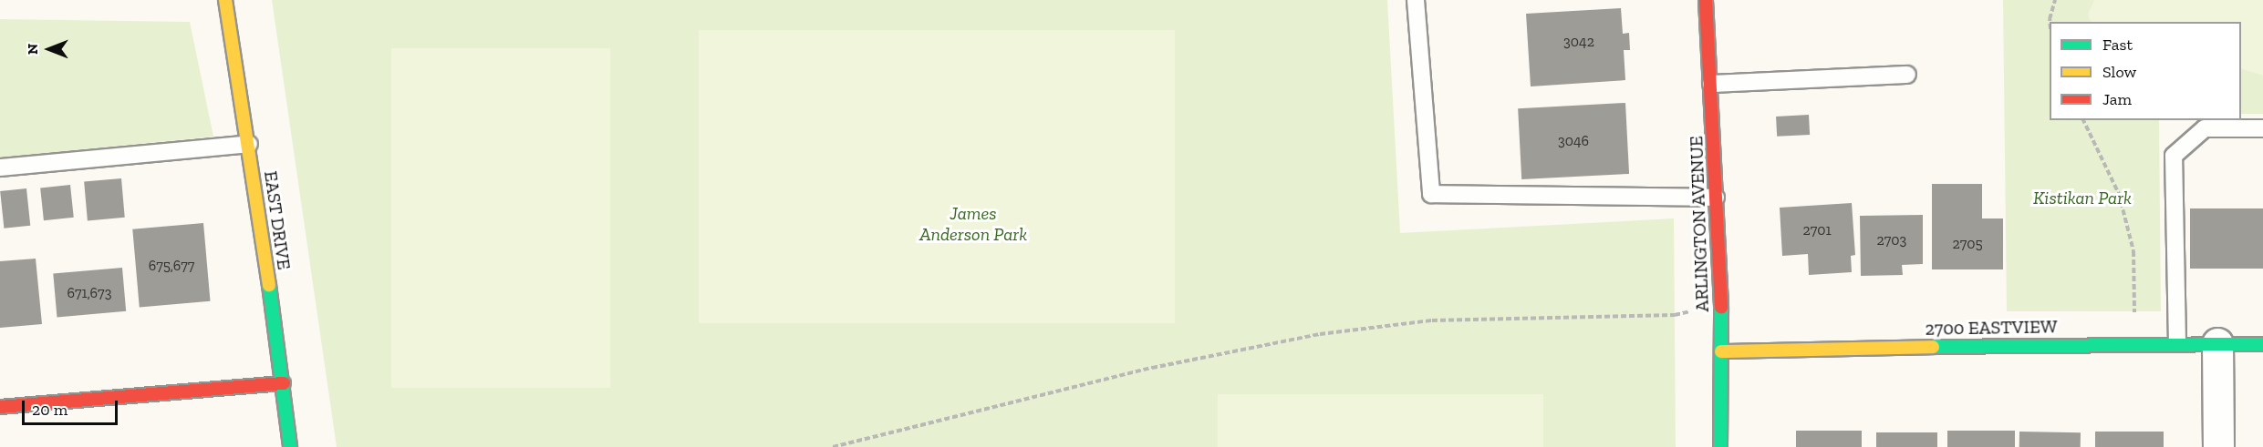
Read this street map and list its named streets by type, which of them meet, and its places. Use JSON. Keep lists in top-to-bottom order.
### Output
{
  "streets": {
    "street": ["EAST DRIVE", "ARLINGTON AVENUE", "2700 EASTVIEW"]
  },
  "crossings": [
    ["ARLINGTON AVENUE", "2700 EASTVIEW"]
  ],
  "parks": ["Kistikan Park", "James Anderson Park"],
  "house_numbers": [
    "3042",
    "3046",
    "2701",
    "2703",
    "2705",
    "675,677",
    "671,673"
  ],
  "legend": ["Fast", "Slow", "Jam"],
  "scale_bar": "20 m",
  "north": "left"
}
